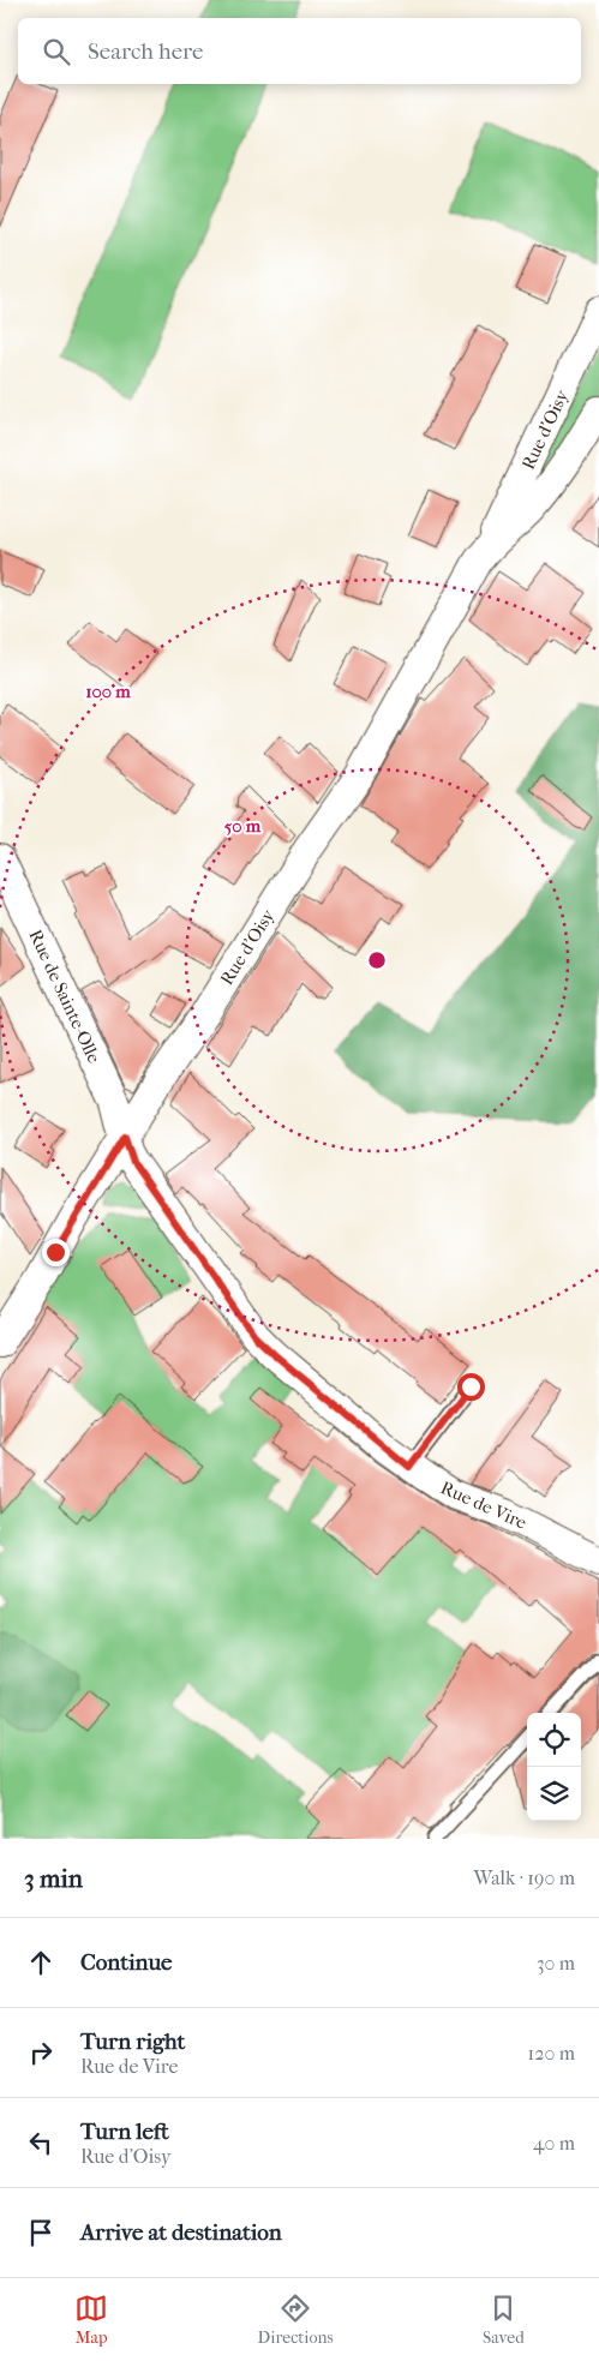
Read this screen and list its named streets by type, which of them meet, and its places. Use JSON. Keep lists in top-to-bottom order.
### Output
{
  "streets": {
    "street": ["Rue d'Oisy", "Rue de Sainte-Olle", "Rue de Vire"]
  },
  "crossings": [
    ["Rue d'Oisy", "Rue de Sainte-Olle"],
    ["Rue d'Oisy", "Rue de Vire"],
    ["Rue de Sainte-Olle", "Rue de Vire"]
  ],
  "page": {
    "search": "Search here",
    "heading": ["3 min", "Walk · 190 m"],
    "list": [
      ["Continue", "30 m"],
      ["Turn right", "Rue de Vire", "120 m"],
      ["Turn left", "Rue d'Oisy", "40 m"],
      "Arrive at destination"
    ],
    "nav": ["Map", "Directions", "Saved"]
  },
  "rings": ["100 m", "50 m"]
}
